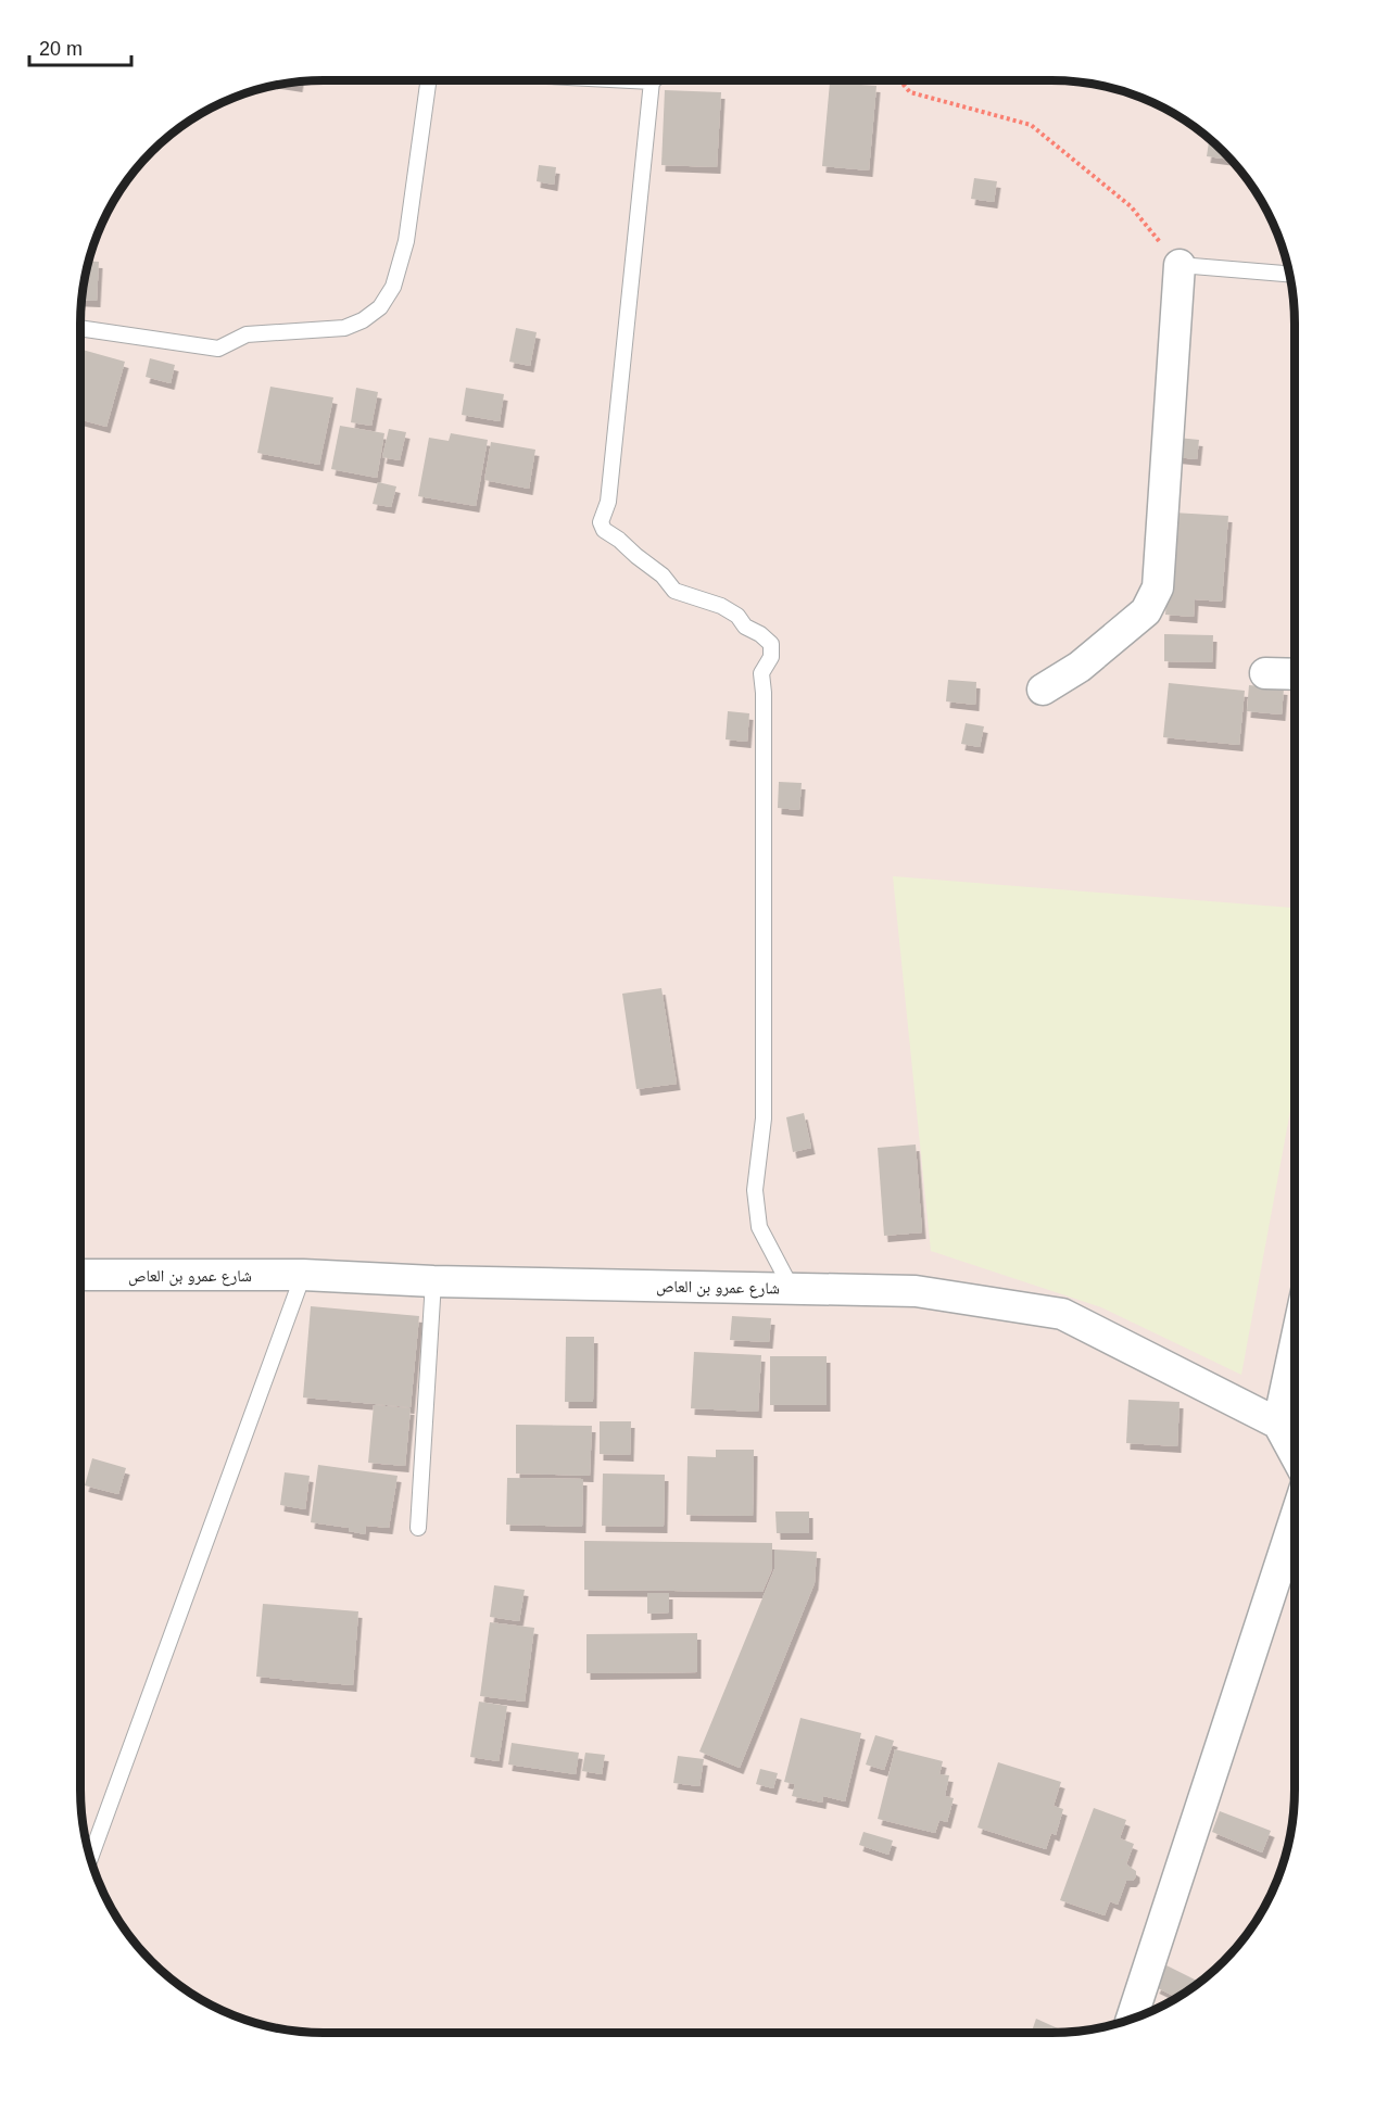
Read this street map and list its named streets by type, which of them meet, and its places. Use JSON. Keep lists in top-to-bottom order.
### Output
{
  "streets": {
    "street": ["شارع عمرو بن العاص"]
  },
  "scale_bar": "20 m"
}
